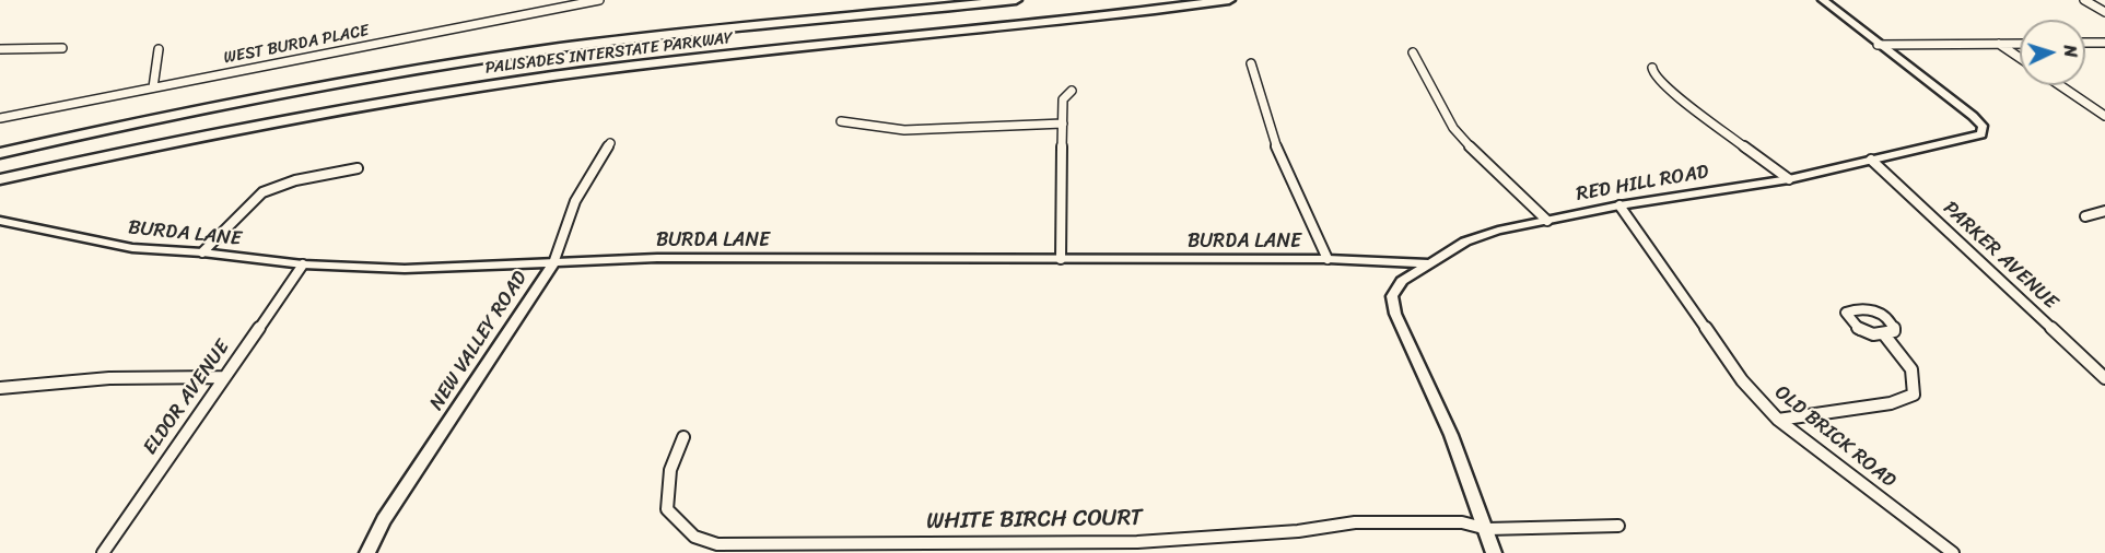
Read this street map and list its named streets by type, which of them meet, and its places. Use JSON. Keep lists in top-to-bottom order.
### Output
{
  "streets": {
    "highway": ["PALISADES INTERSTATE PARKWAY"],
    "street": [
      "WEST BURDA PLACE",
      "RED HILL ROAD",
      "BURDA LANE",
      "PARKER AVENUE",
      "NEW VALLEY ROAD",
      "ELDOR AVENUE",
      "OLD BRICK ROAD",
      "WHITE BIRCH COURT"
    ]
  },
  "crossings": [
    ["RED HILL ROAD", "BURDA LANE"],
    ["RED HILL ROAD", "PARKER AVENUE"],
    ["RED HILL ROAD", "OLD BRICK ROAD"],
    ["RED HILL ROAD", "WHITE BIRCH COURT"],
    ["BURDA LANE", "NEW VALLEY ROAD"],
    ["BURDA LANE", "ELDOR AVENUE"]
  ],
  "north": "right"
}
